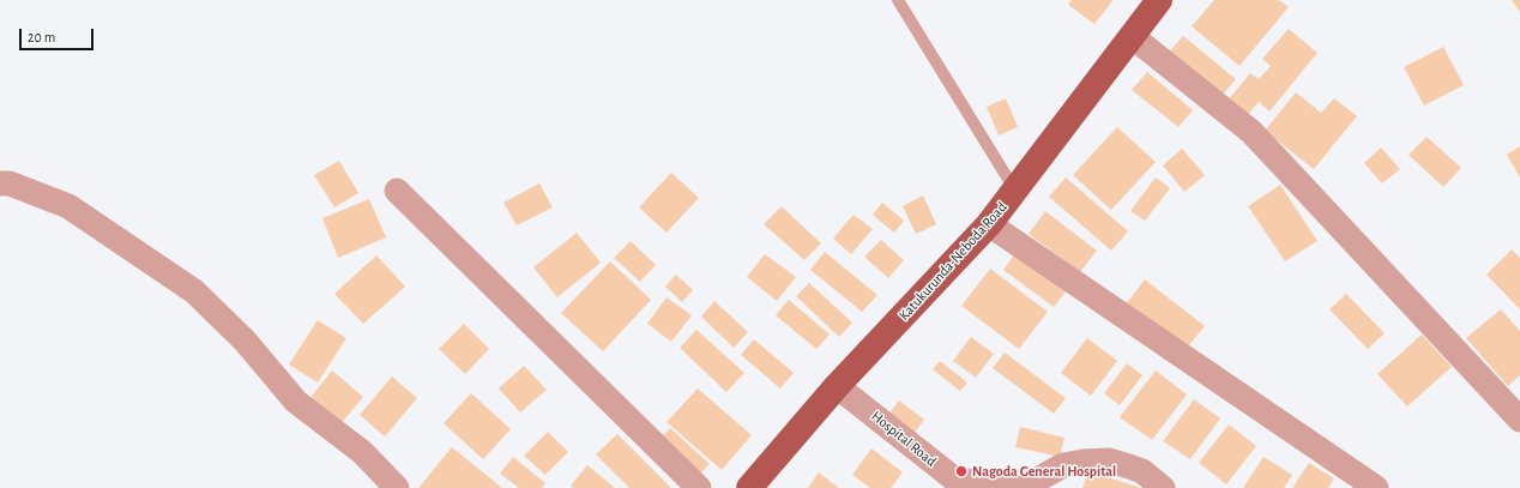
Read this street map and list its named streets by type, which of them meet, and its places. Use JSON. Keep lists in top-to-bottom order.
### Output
{
  "streets": {
    "main road": ["Katukurunda-Neboda Road"],
    "street": ["Hospital Road"]
  },
  "crossings": [
    ["Katukurunda-Neboda Road", "Hospital Road"]
  ],
  "places": ["Nagoda General Hospital"],
  "scale_bar": "20 m"
}
